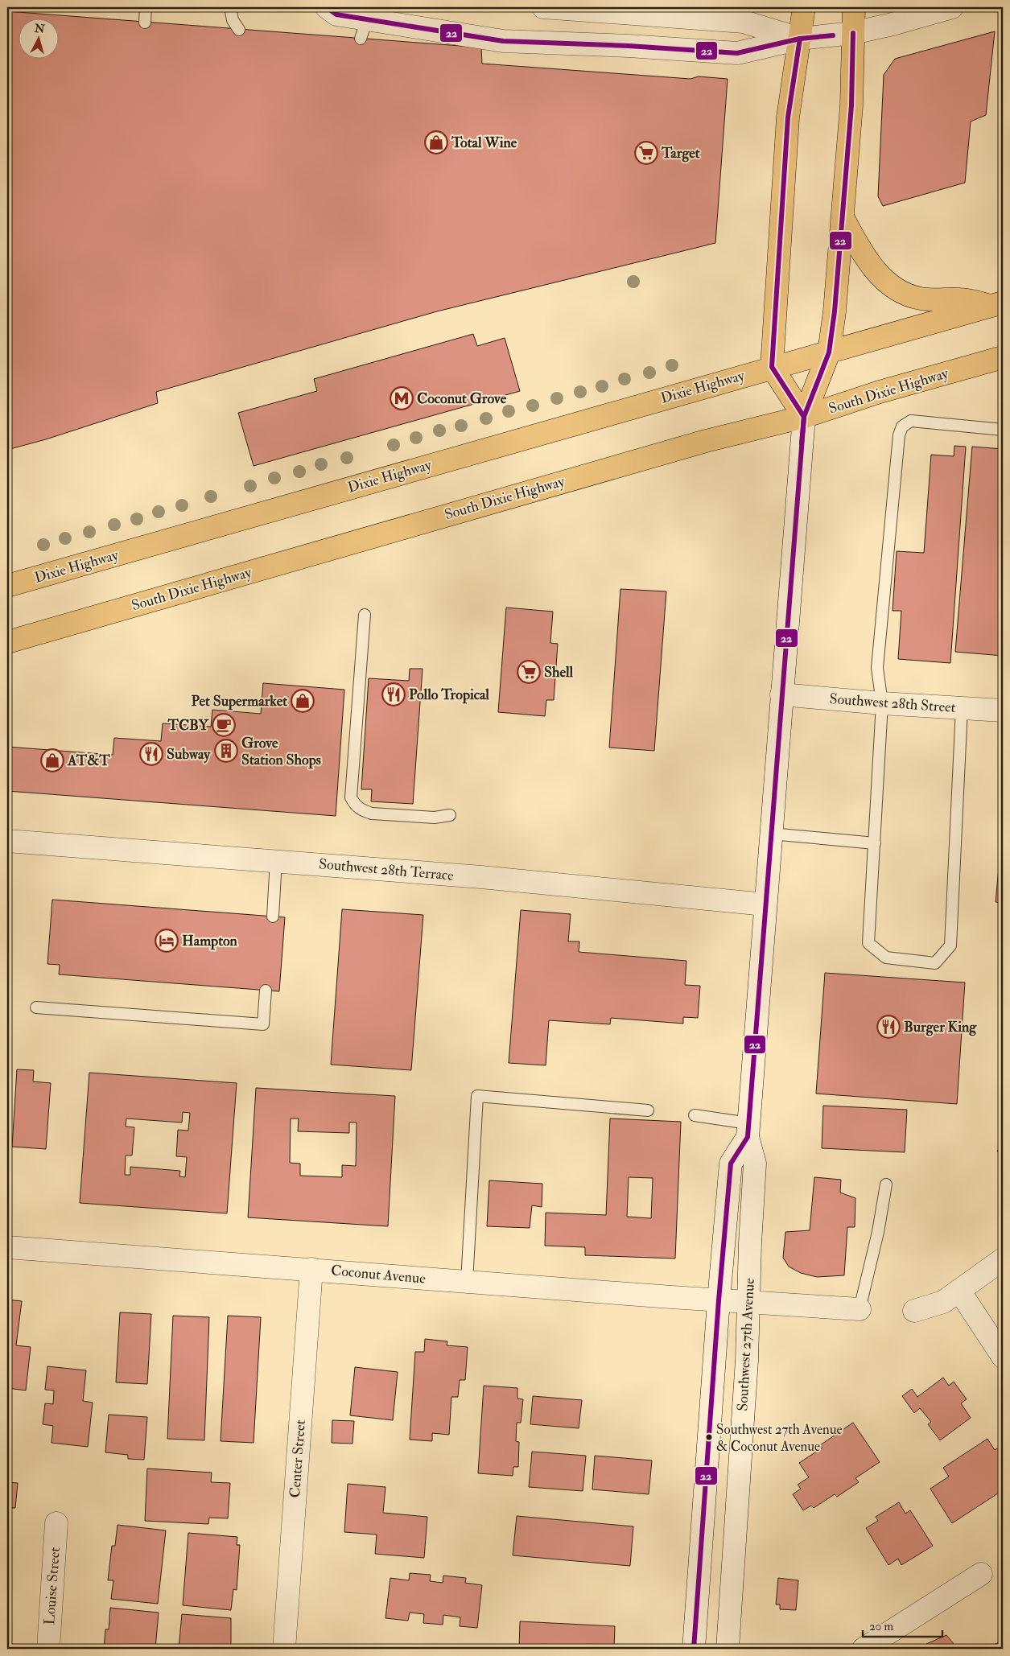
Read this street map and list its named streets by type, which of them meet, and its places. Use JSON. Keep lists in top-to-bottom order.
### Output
{
  "streets": {
    "highway": ["Dixie Highway", "South Dixie Highway", "Southwest 27th Avenue"],
    "street": [
      "Southwest 28th Street",
      "Southwest 28th Terrace",
      "Coconut Avenue",
      "Center Street",
      "Louise Street"
    ]
  },
  "crossings": [
    ["South Dixie Highway", "Southwest 27th Avenue"],
    ["Southwest 28th Street", "Southwest 27th Avenue"],
    ["Southwest 28th Terrace", "Southwest 27th Avenue"],
    ["Coconut Avenue", "Southwest 27th Avenue"],
    ["Coconut Avenue", "Center Street"]
  ],
  "places": {
    "shop": ["Total Wine", "Pet Supermarket", "AT&T"],
    "supermarket": ["Target", "Shell"],
    "metro station": ["Coconut Grove"],
    "restaurant": ["Pollo Tropical", "Subway", "Burger King"],
    "cafe": ["TCBY"],
    "building": ["Grove Station Shops"],
    "hotel": ["Hampton"],
    "other": ["Southwest 27th Avenue & Coconut Avenue"]
  },
  "lines": ["transit line 22"],
  "scale_bar": "20 m",
  "north": "top"
}
